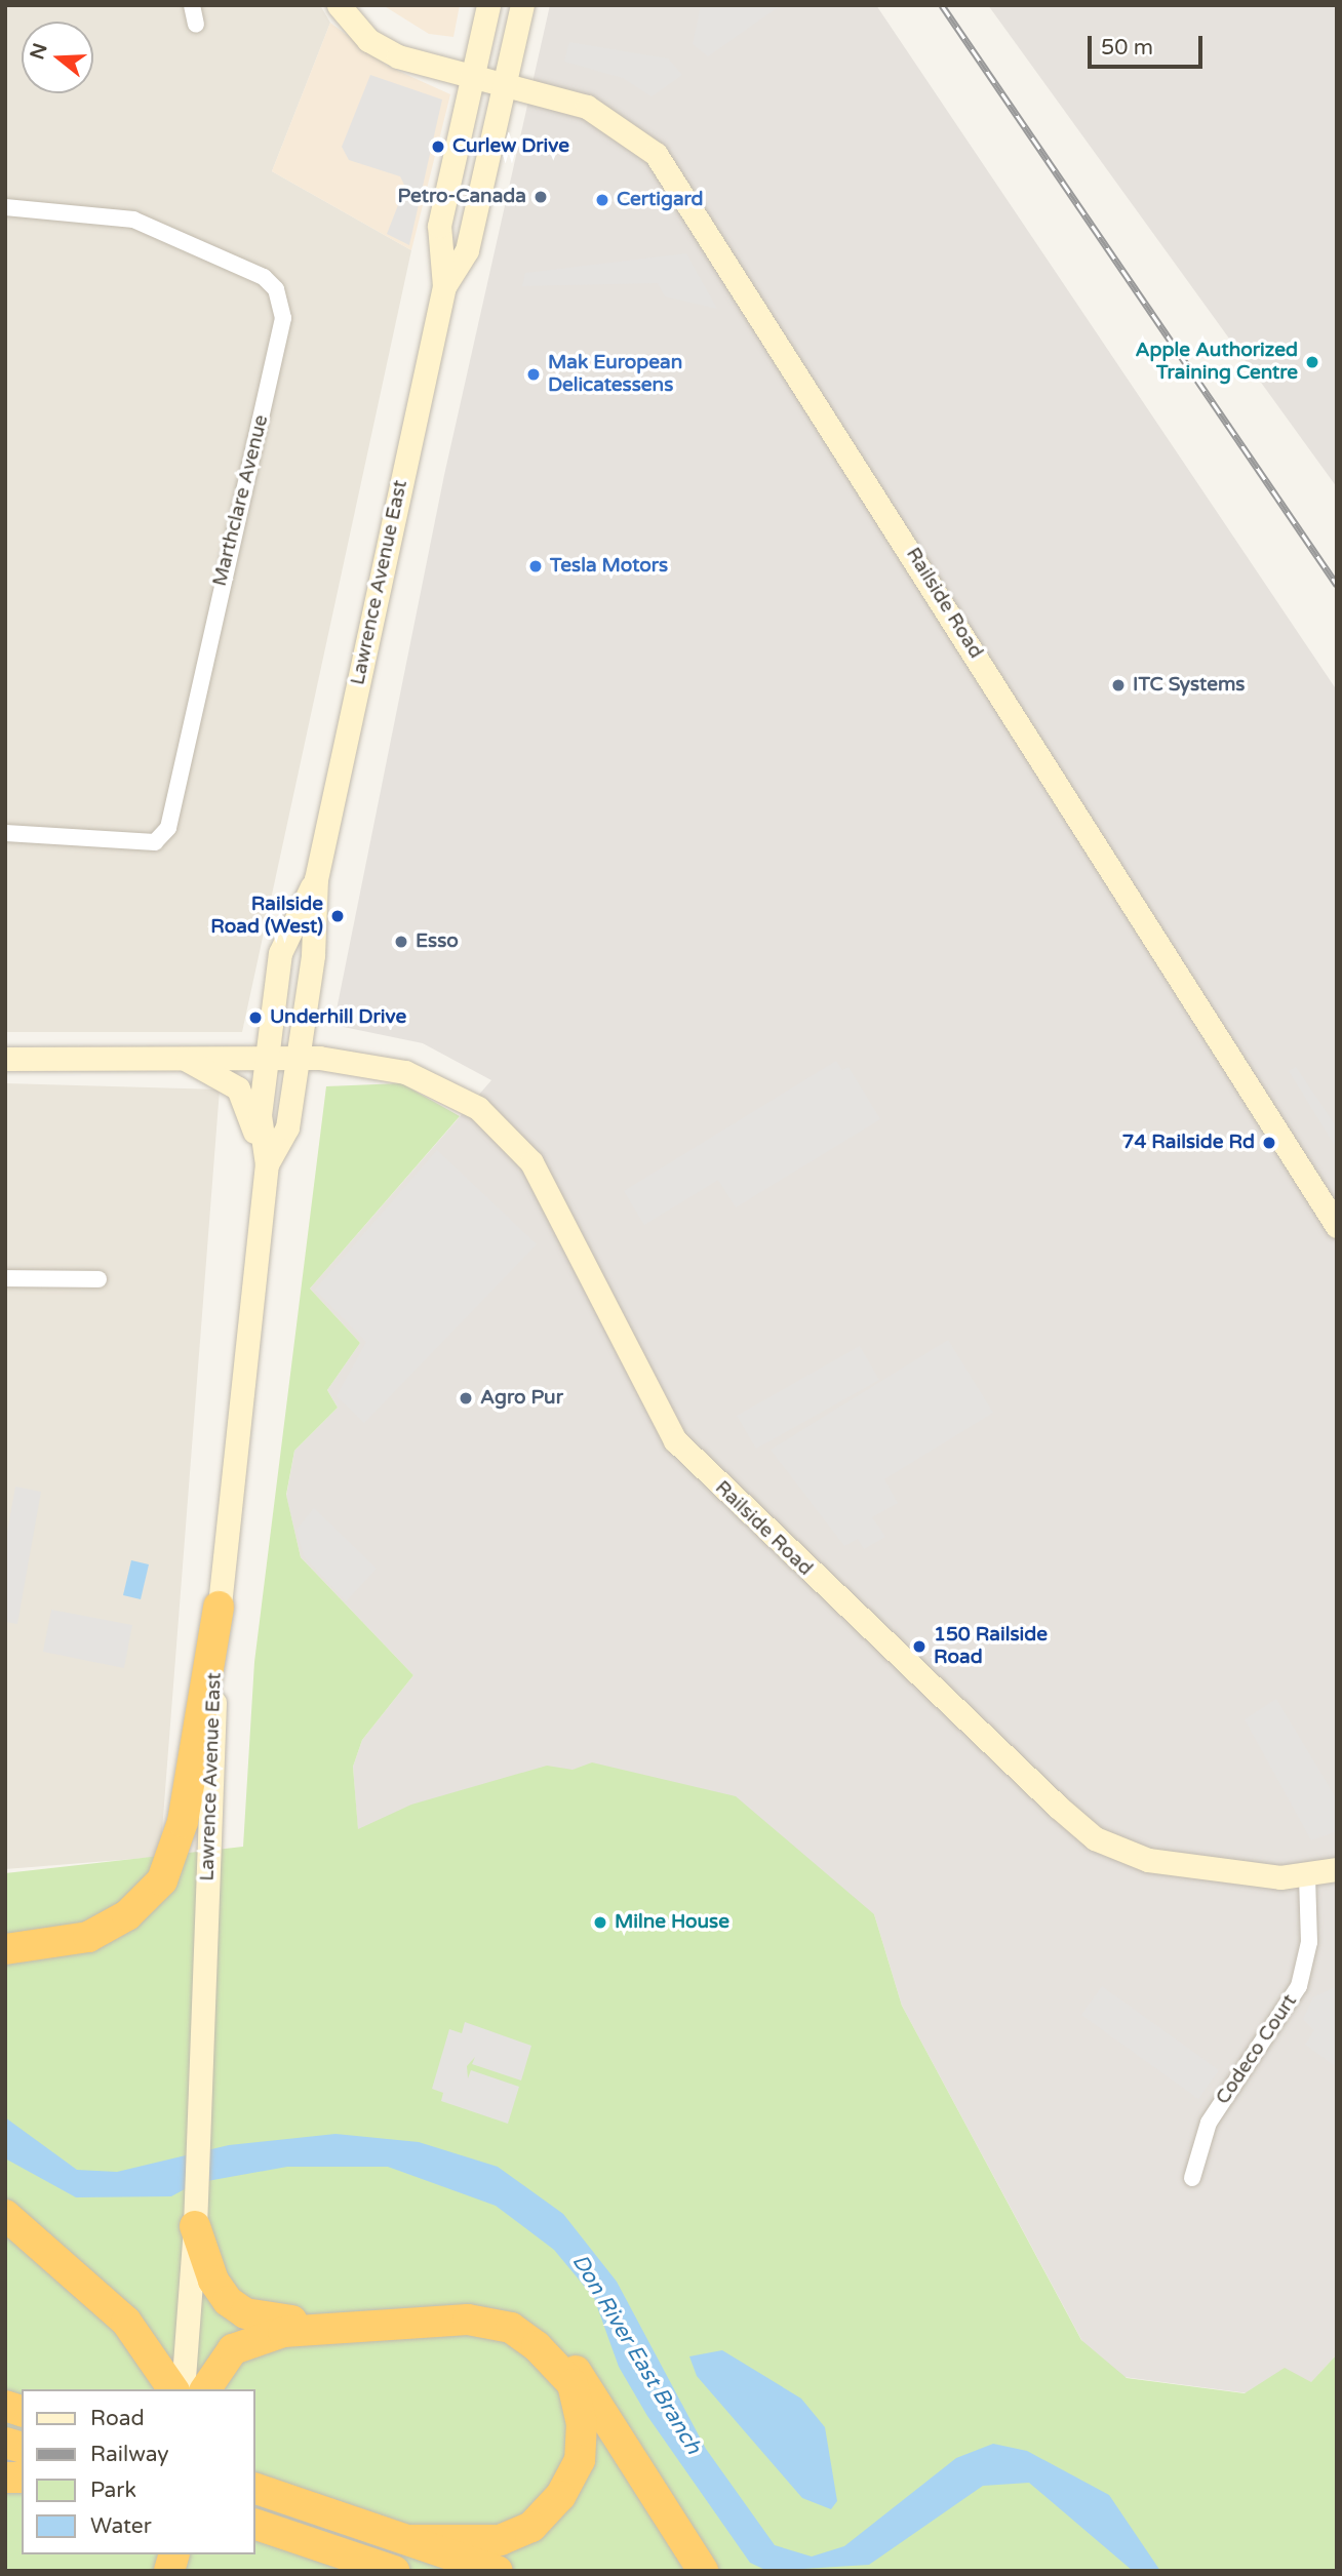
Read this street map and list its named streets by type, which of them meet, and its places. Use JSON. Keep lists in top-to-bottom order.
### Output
{
  "streets": {
    "street": [
      "Marthclare Avenue",
      "Lawrence Avenue East",
      "Railside Road",
      "Codeco Court"
    ]
  },
  "crossings": [
    ["Lawrence Avenue East", "Railside Road"],
    ["Railside Road", "Codeco Court"]
  ],
  "water": ["Don River East Branch"],
  "places": [
    "Curlew Drive",
    "Petro-Canada",
    "Certigard",
    "Apple Authorized Training Centre",
    "Mak European Delicatessens",
    "Tesla Motors",
    "ITC Systems",
    "Railside Road (West)",
    "Esso",
    "Underhill Drive",
    "74 Railside Rd",
    "Agro Pur",
    "150 Railside Road",
    "Milne House"
  ],
  "legend": [
    "Road",
    "Railway",
    "Park",
    "Water"
  ],
  "scale_bar": "50 m",
  "north": "left"
}
